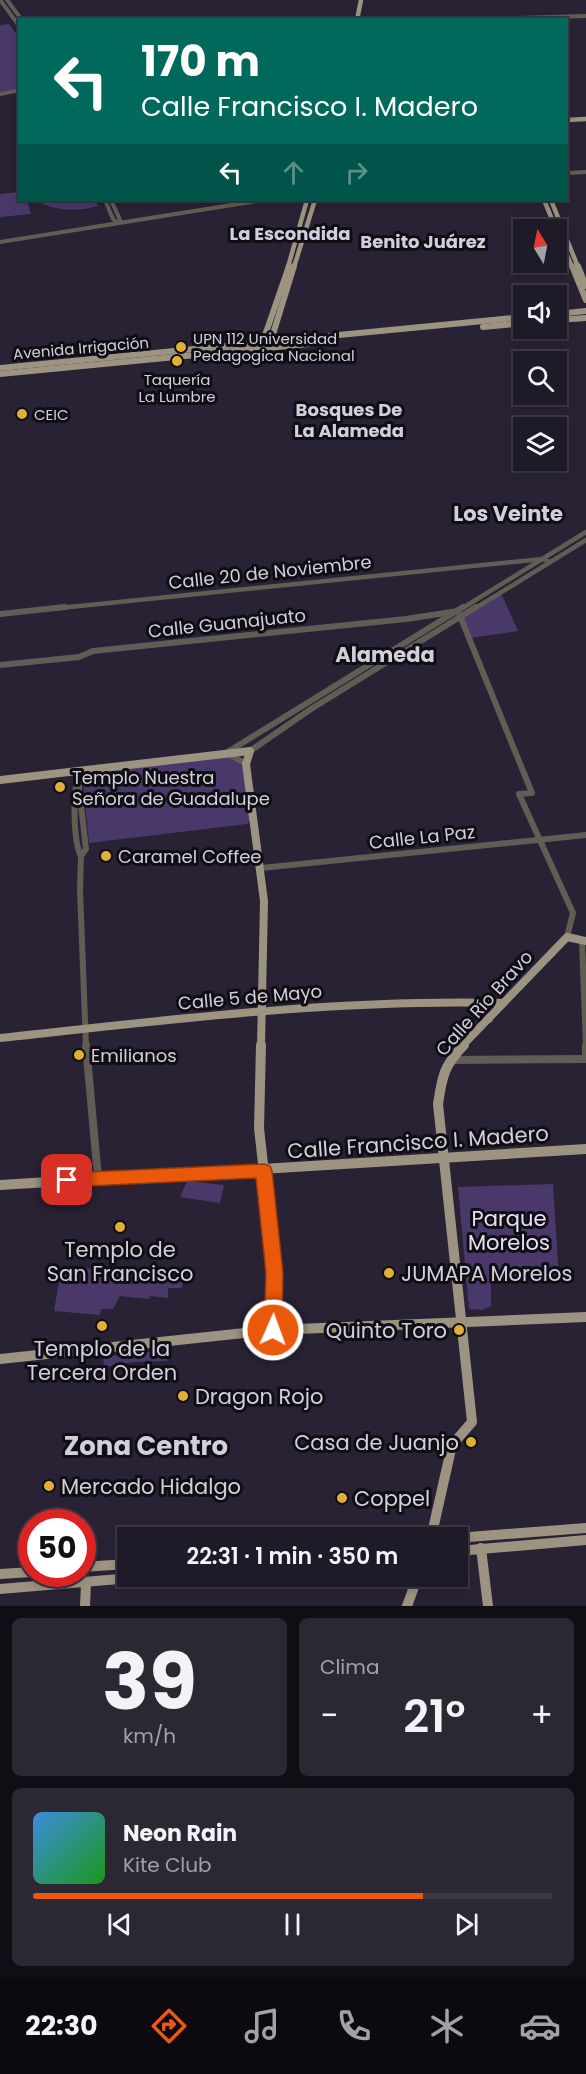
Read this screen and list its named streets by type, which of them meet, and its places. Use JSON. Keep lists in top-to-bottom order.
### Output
{
  "streets": {
    "main road": [
      "Avenida Irrigación",
      "Calle 5 de Mayo",
      "Calle Río Bravo",
      "Calle Francisco I. Madero"
    ],
    "street": ["Calle 20 de Noviembre", "Calle Guanajuato", "Calle La Paz"]
  },
  "crossings": [
    ["Calle 5 de Mayo", "Calle Río Bravo"],
    ["Calle Río Bravo", "Calle Francisco I. Madero"]
  ],
  "districts": [
    "La Escondida",
    "Benito Juárez",
    "Bosques De La Alameda",
    "Los Veinte",
    "Alameda",
    "Zona Centro"
  ],
  "parks": ["Parque Morelos"],
  "places": [
    "UPN 112 Universidad Pedagogica Nacional",
    "Taquería La Lumbre",
    "CEIC",
    "Templo Nuestra Señora de Guadalupe",
    "Caramel Coffee",
    "Emilianos",
    "Templo de San Francisco",
    "JUMAPA Morelos",
    "Templo de la Tercera Orden",
    "Quinto Toro",
    "Dragon Rojo",
    "Casa de Juanjo",
    "Mercado Hidalgo",
    "Coppel"
  ],
  "north": "top",
  "page": {
    "turn": ["170 m", "Calle Francisco I. Madero"],
    "limit": "50",
    "trip": "22:31 · 1 min · 350 m",
    "tile": [
      ["39", "km/h"],
      "Clima"
    ],
    "heat": ["−", "21°", "+"],
    "song": ["Neon Rain", "Kite Club"],
    "tabs": "22:30"
  }
}
